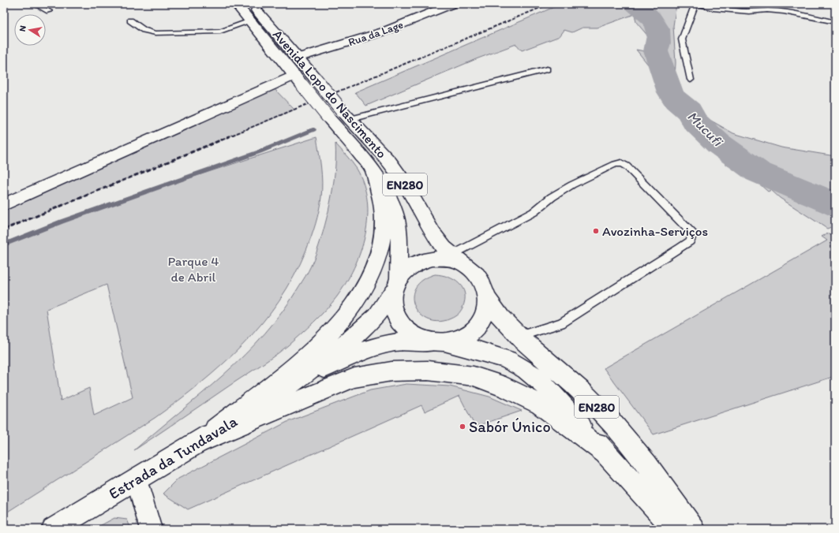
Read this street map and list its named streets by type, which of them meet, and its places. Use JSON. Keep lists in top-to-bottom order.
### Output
{
  "streets": {
    "main road": ["Avenida Lopo do Nascimento", "EN280", "Estrada da Tundavala"],
    "street": ["Rua da Lage"]
  },
  "crossings": [
    ["Rua da Lage", "Avenida Lopo do Nascimento"],
    ["Avenida Lopo do Nascimento", "EN280"],
    ["Avenida Lopo do Nascimento", "Estrada da Tundavala"],
    ["EN280", "Estrada da Tundavala"]
  ],
  "water": ["Mucufi"],
  "parks": ["Parque 4 de Abril"],
  "places": ["Avozinha-Serviços", "Sabór Único"],
  "north": "left"
}
